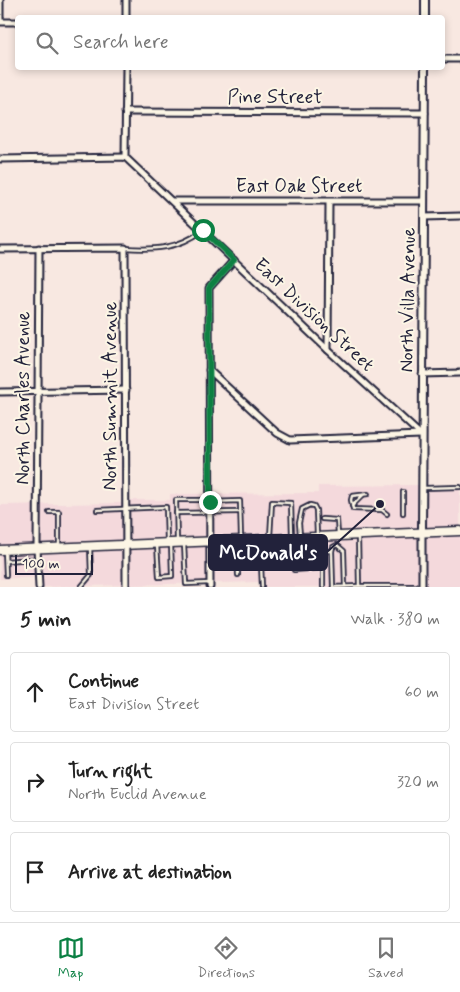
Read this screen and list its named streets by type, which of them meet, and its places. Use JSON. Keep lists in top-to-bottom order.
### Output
{
  "streets": {
    "street": [
      "Pine Street",
      "East Oak Street",
      "North Villa Avenue",
      "East Division Street",
      "North Summit Avenue",
      "North Charles Avenue"
    ]
  },
  "crossings": [
    ["Pine Street", "North Villa Avenue"],
    ["East Oak Street", "North Villa Avenue"],
    ["East Oak Street", "East Division Street"],
    ["North Villa Avenue", "East Division Street"]
  ],
  "places": ["McDonald's"],
  "scale_bar": "100 m",
  "page": {
    "search": "Search here",
    "scale": "100 m",
    "heading": ["5 min", "Walk · 380 m"],
    "list": [
      ["Continue", "East Division Street", "60 m"],
      ["Turn right", "North Euclid Avenue", "320 m"],
      "Arrive at destination"
    ],
    "nav": ["Map", "Directions", "Saved"]
  }
}
